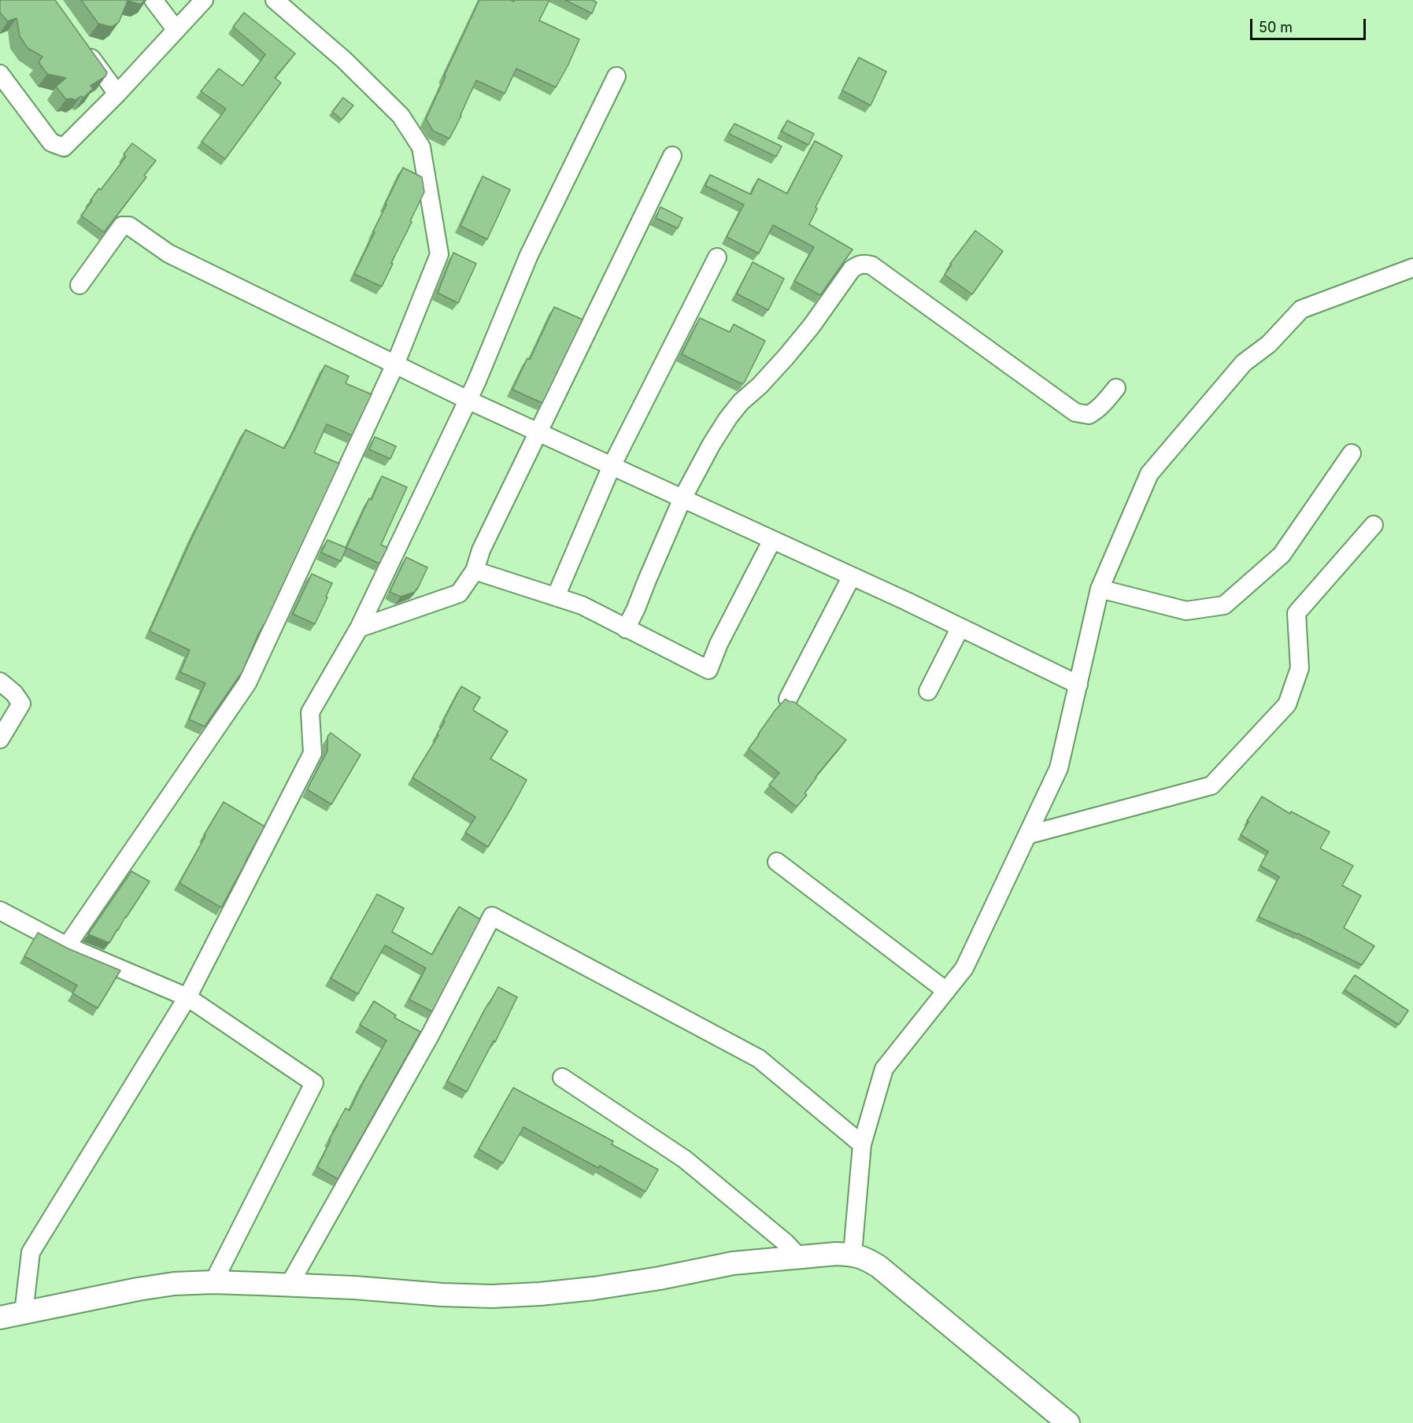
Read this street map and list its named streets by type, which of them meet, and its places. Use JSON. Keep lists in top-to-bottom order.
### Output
{
  "scale_bar": "50 m"
}
